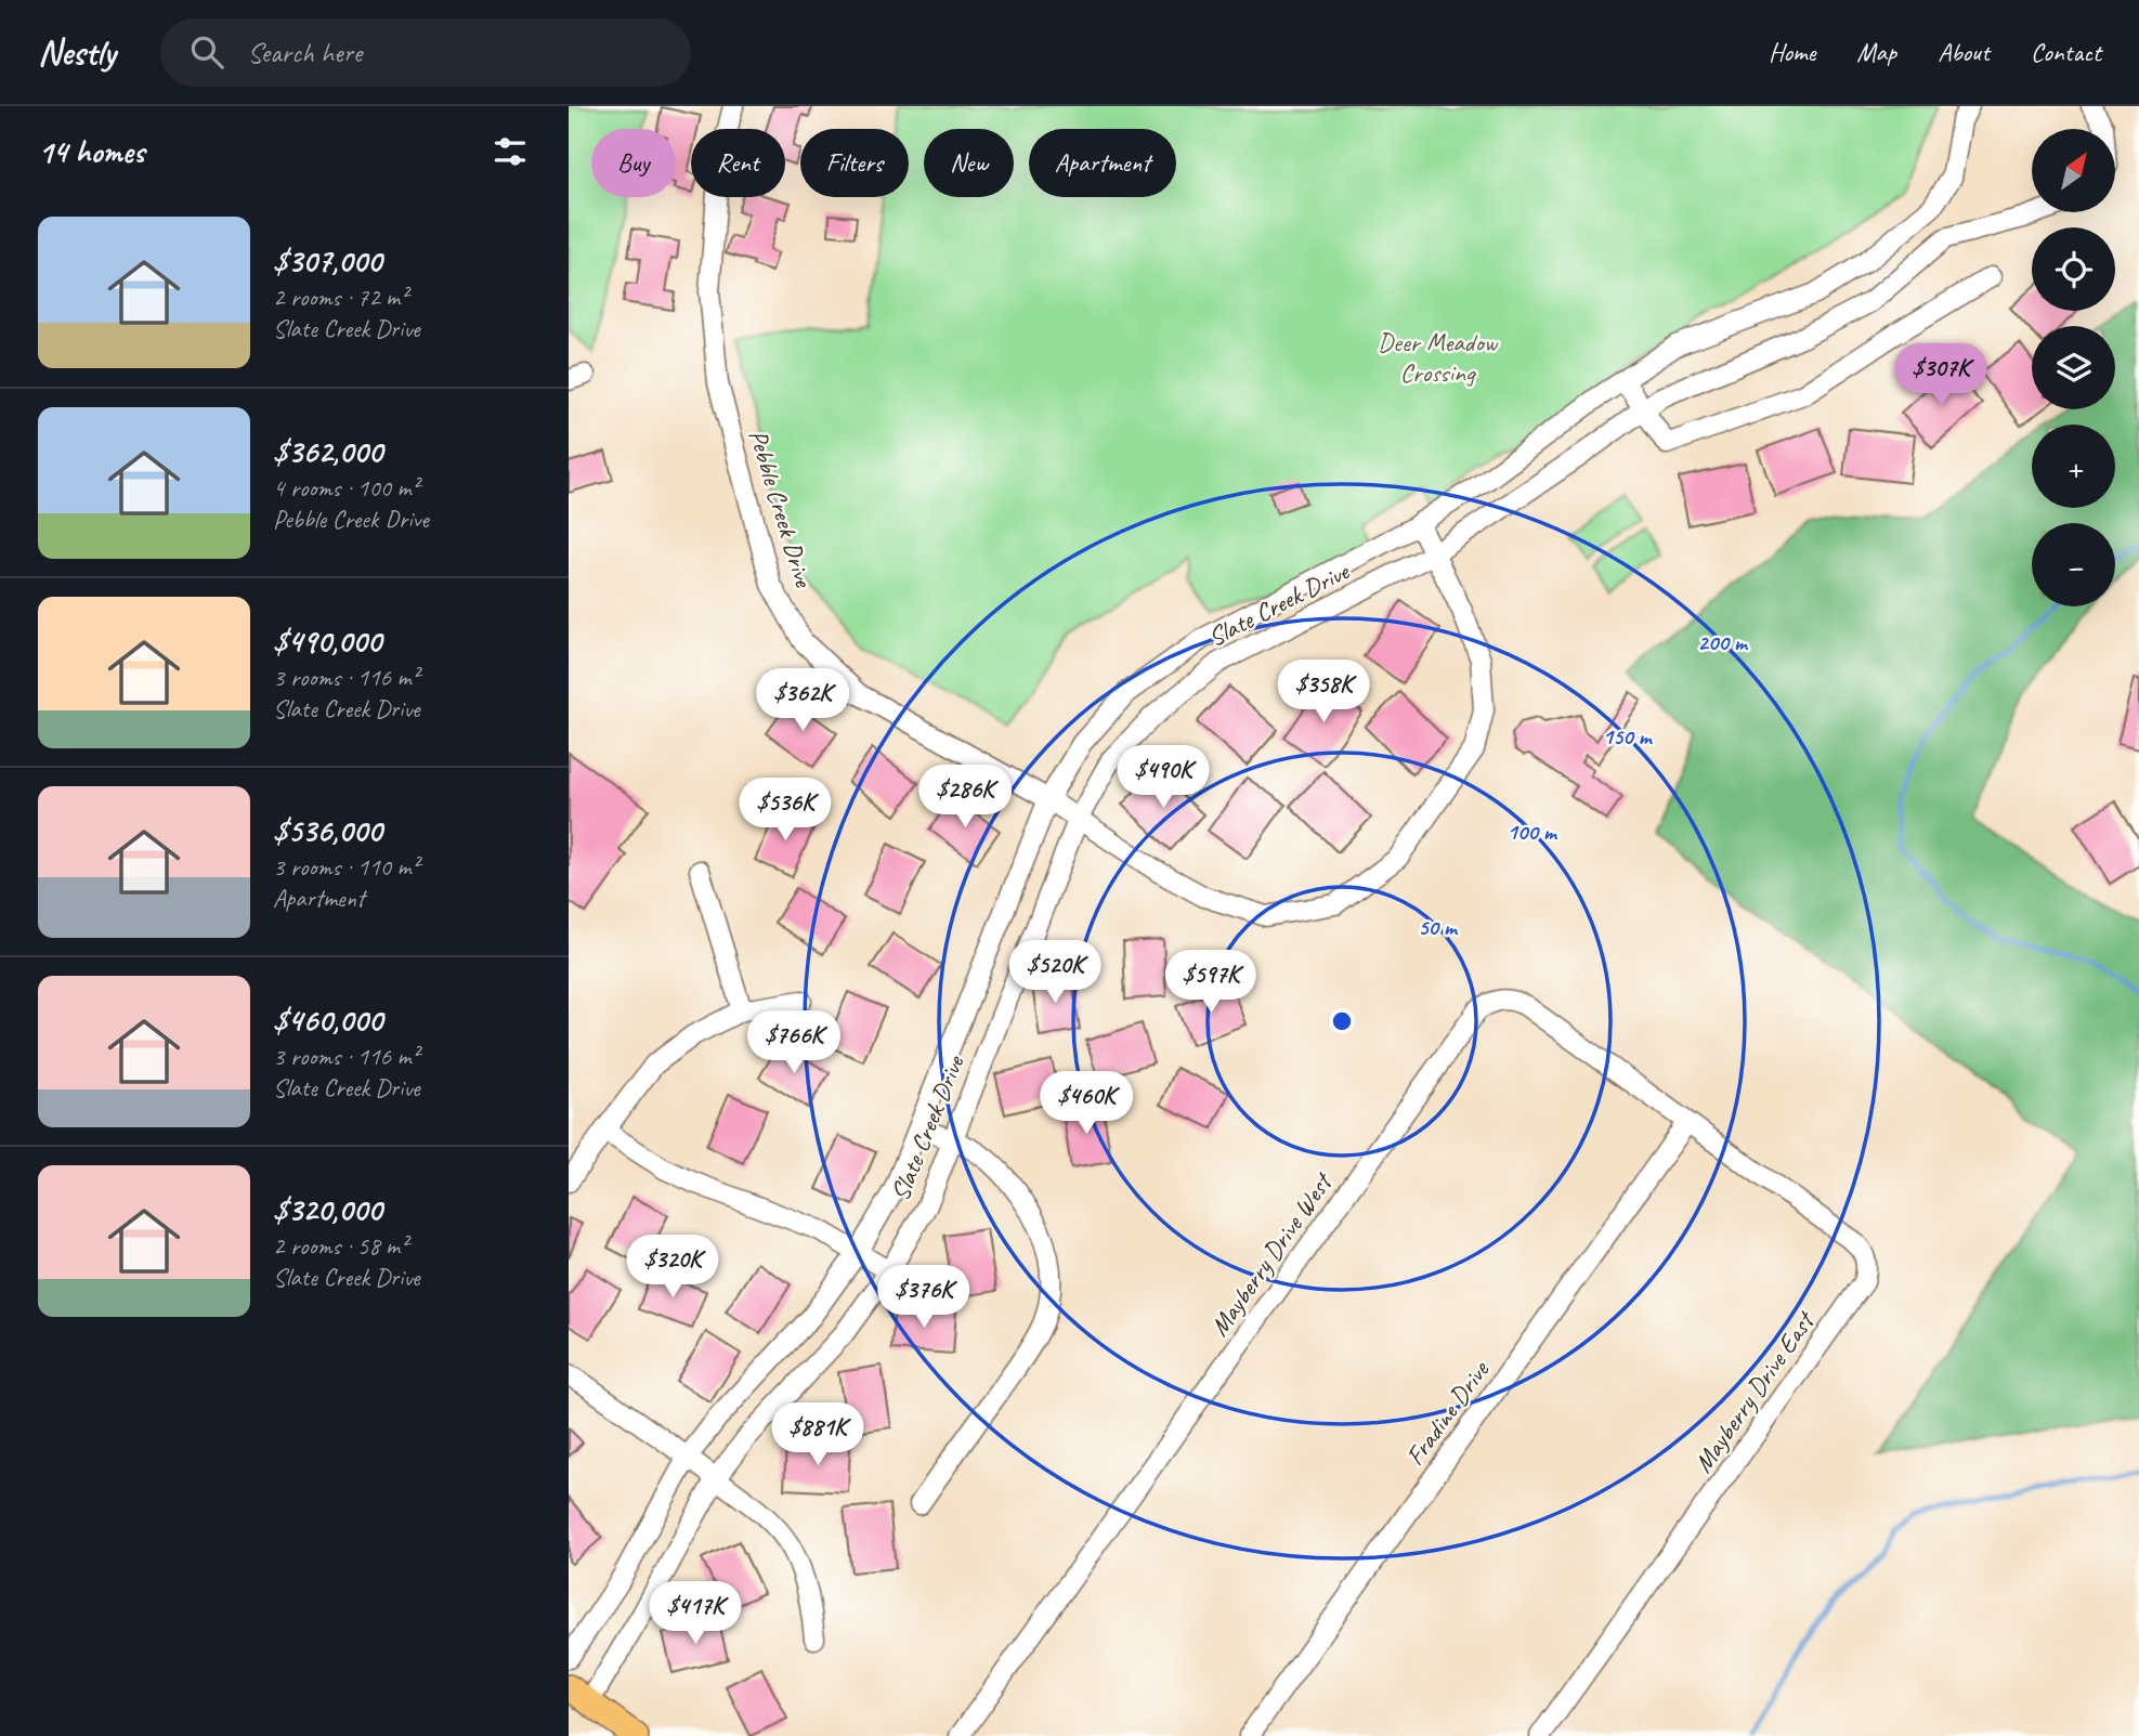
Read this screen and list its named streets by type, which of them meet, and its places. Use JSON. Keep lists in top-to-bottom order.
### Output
{
  "streets": {
    "street": [
      "Pebble Creek Drive",
      "Slate Creek Drive",
      "Mayberry Drive West",
      "Mayberry Drive East",
      "Fradine Drive"
    ]
  },
  "crossings": [
    ["Pebble Creek Drive", "Slate Creek Drive"],
    ["Mayberry Drive West", "Mayberry Drive East"],
    ["Mayberry Drive West", "Fradine Drive"],
    ["Mayberry Drive East", "Fradine Drive"]
  ],
  "parks": ["Deer Meadow Crossing"],
  "north": "top right",
  "page": {
    "header": "Nestly",
    "search": "Search here",
    "nav": [
      "Home",
      "Map",
      "About",
      "Contact"
    ],
    "heading": "14 homes",
    "map_buttons": ["+", "−"],
    "chip": [
      "Buy",
      "Rent",
      "Filters",
      "New",
      "Apartment"
    ],
    "list": [
      {
        "name": "$307,000",
        "note": "2 rooms · 72 m² · Slate Creek Drive"
      },
      {
        "name": "$362,000",
        "note": "4 rooms · 100 m² · Pebble Creek Drive"
      },
      {
        "name": "$490,000",
        "note": "3 rooms · 116 m² · Slate Creek Drive"
      },
      {
        "name": "$536,000",
        "note": "3 rooms · 110 m² · Apartment"
      },
      {
        "name": "$460,000",
        "note": "3 rooms · 116 m² · Slate Creek Drive"
      },
      {
        "name": "$320,000",
        "note": "2 rooms · 58 m² · Slate Creek Drive"
      }
    ],
    "price": [
      "$307K",
      "$358K",
      "$362K",
      "$490K",
      "$286K",
      "$536K",
      "$520K",
      "$597K",
      "$766K",
      "$460K",
      "$320K",
      "$376K",
      "$881K",
      "$417K"
    ]
  },
  "rings": [
    "200 m",
    "150 m",
    "100 m",
    "50 m"
  ]
}
